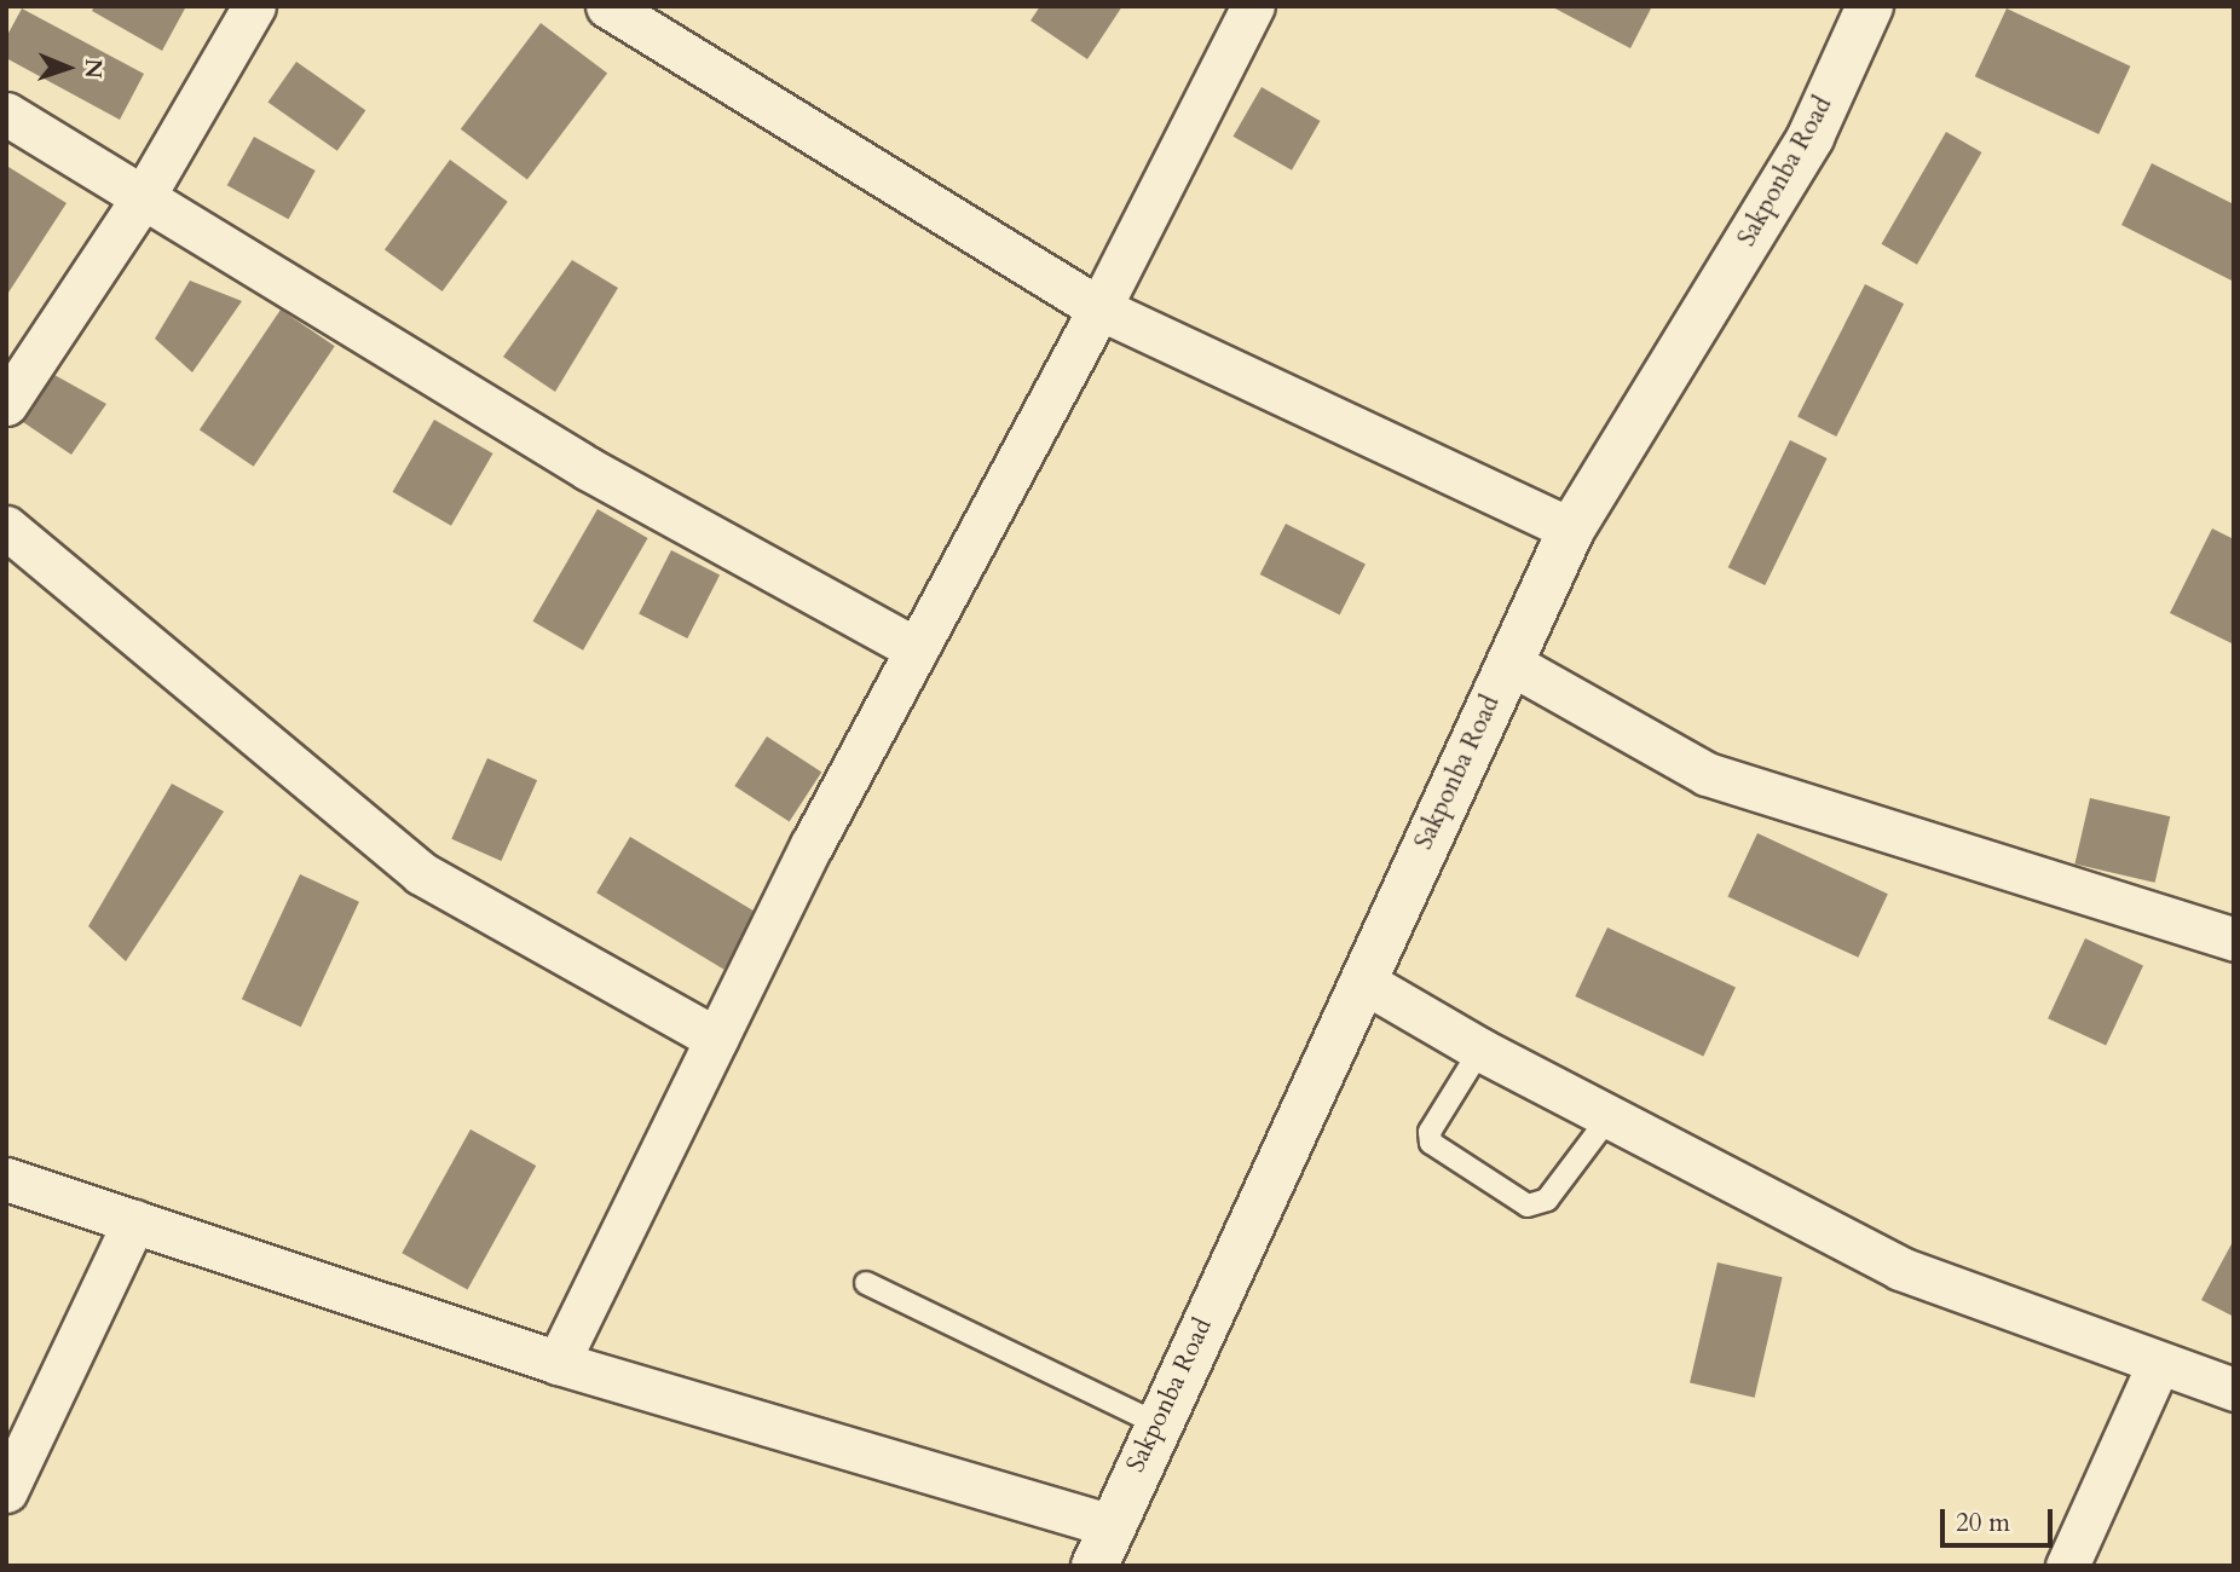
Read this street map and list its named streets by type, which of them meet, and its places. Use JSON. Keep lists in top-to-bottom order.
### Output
{
  "streets": {
    "main road": ["Sakponba Road"]
  },
  "scale_bar": "20 m",
  "north": "right"
}
